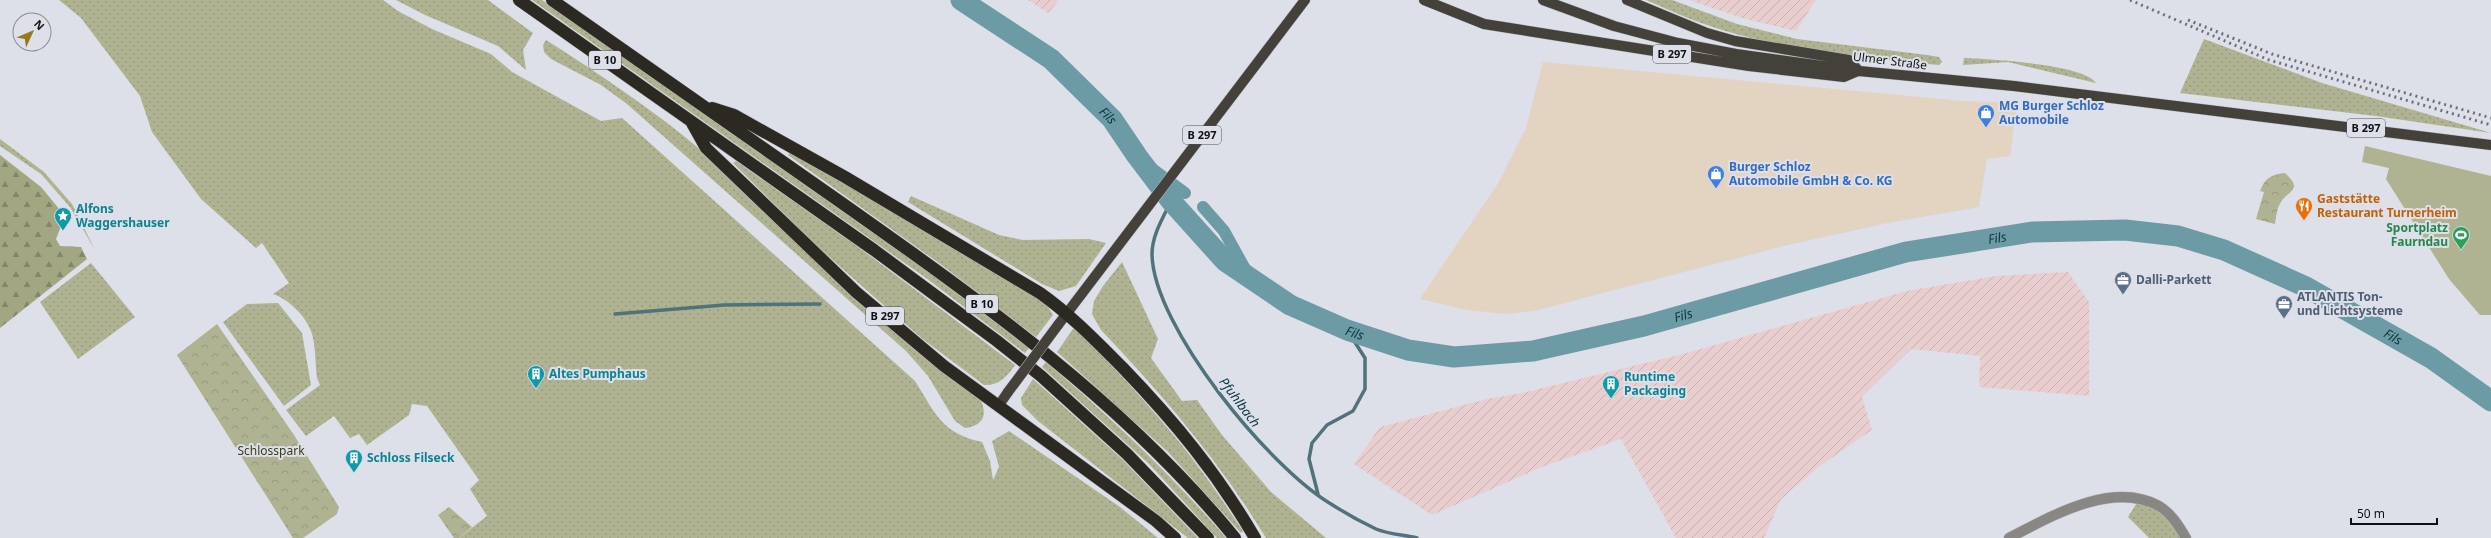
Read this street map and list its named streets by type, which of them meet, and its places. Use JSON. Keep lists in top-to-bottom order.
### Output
{
  "streets": {
    "highway": ["B 297", "B 10"],
    "main road": ["Ulmer Straße"]
  },
  "crossings": [
    ["B 297", "B 10"],
    ["B 297", "Ulmer Straße"]
  ],
  "water": ["Fils", "Pfuhlbach"],
  "parks": ["Schlosspark"],
  "places": {
    "shop": ["MG Burger Schloz Automobile", "Burger Schloz Automobile GmbH & Co. KG"],
    "restaurant": ["Gaststätte Restaurant Turnerheim"],
    "place": ["Alfons Waggershauser"],
    "sports": ["Sportplatz Faurndau"],
    "office": ["Dalli-Parkett", "ATLANTIS Ton- und Lichtsysteme"],
    "building": ["Altes Pumphaus", "Runtime Packaging", "Schloss Filseck"]
  },
  "scale_bar": "50 m",
  "north": "top right"
}
